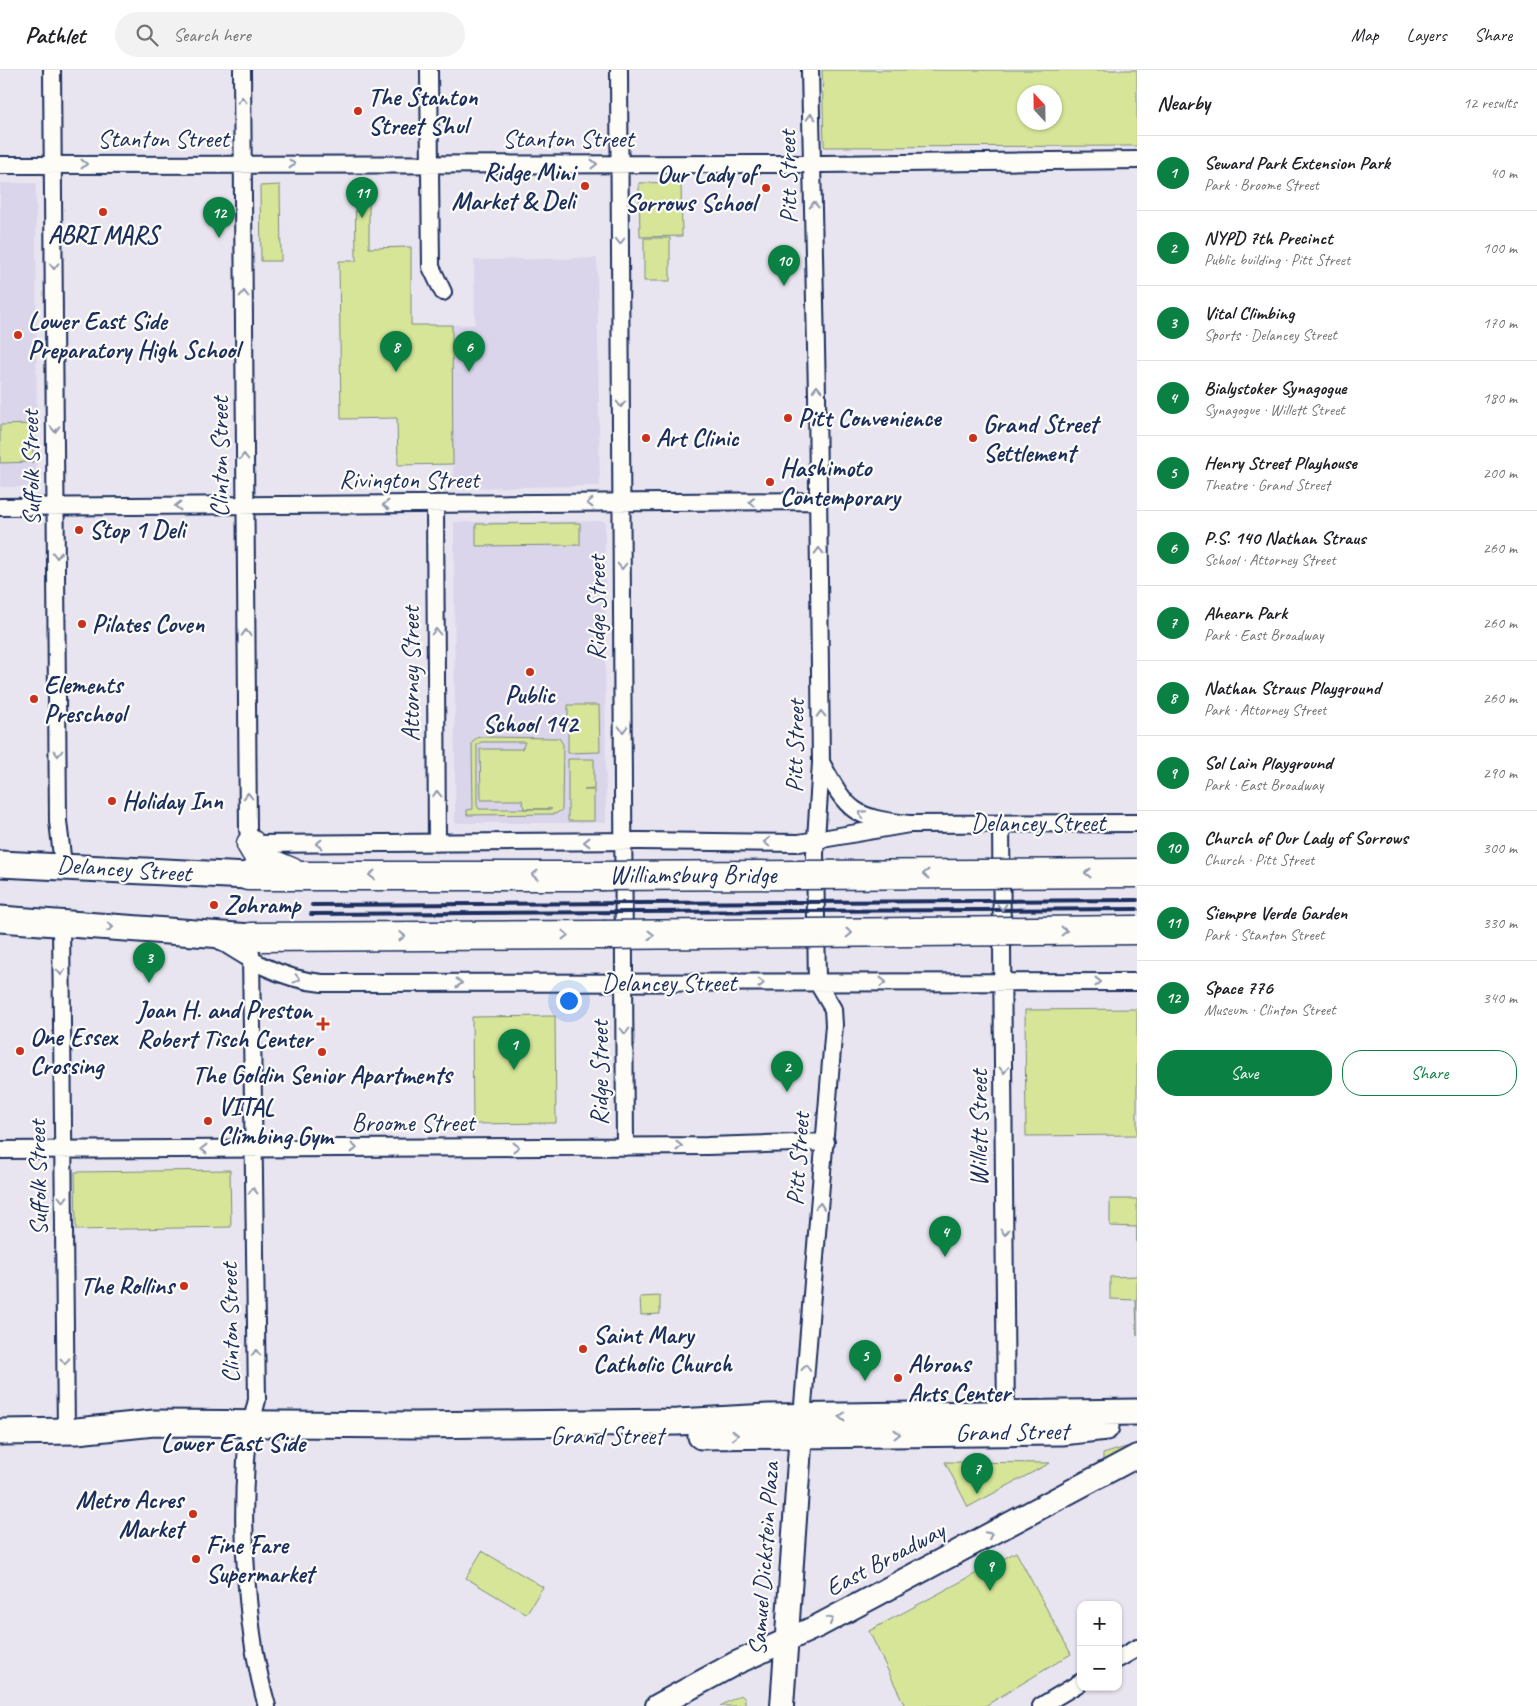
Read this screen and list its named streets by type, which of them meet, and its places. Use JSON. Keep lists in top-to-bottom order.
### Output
{
  "streets": {
    "highway": ["Williamsburg Bridge"],
    "main road": [
      "Delancey Street",
      "Grand Street",
      "Samuel Dickstein Plaza",
      "East Broadway"
    ],
    "street": [
      "Stanton Street",
      "Pitt Street",
      "Clinton Street",
      "Suffolk Street",
      "Rivington Street",
      "Ridge Street",
      "Attorney Street",
      "Broome Street",
      "Willett Street"
    ]
  },
  "crossings": [
    ["Stanton Street", "Pitt Street"],
    ["Stanton Street", "Clinton Street"],
    ["Stanton Street", "Suffolk Street"],
    ["Stanton Street", "Ridge Street"],
    ["Pitt Street", "Rivington Street"],
    ["Pitt Street", "Delancey Street"],
    ["Pitt Street", "Broome Street"],
    ["Pitt Street", "Grand Street"],
    ["Pitt Street", "Samuel Dickstein Plaza"],
    ["Clinton Street", "Rivington Street"],
    ["Clinton Street", "Delancey Street"],
    ["Clinton Street", "Broome Street"],
    ["Clinton Street", "Grand Street"],
    ["Suffolk Street", "Rivington Street"],
    ["Suffolk Street", "Delancey Street"],
    ["Suffolk Street", "Broome Street"],
    ["Suffolk Street", "Grand Street"],
    ["Rivington Street", "Ridge Street"],
    ["Rivington Street", "Attorney Street"],
    ["Ridge Street", "Delancey Street"],
    ["Ridge Street", "Broome Street"],
    ["Attorney Street", "Delancey Street"],
    ["Delancey Street", "Williamsburg Bridge"],
    ["Delancey Street", "Willett Street"],
    ["Willett Street", "Grand Street"],
    ["Grand Street", "Samuel Dickstein Plaza"],
    ["Samuel Dickstein Plaza", "East Broadway"]
  ],
  "one_way": [
    "Stanton Street",
    "Pitt Street",
    "Clinton Street",
    "Suffolk Street",
    "Rivington Street",
    "Ridge Street",
    "Attorney Street",
    "Willett Street",
    "East Broadway"
  ],
  "districts": ["Lower East Side"],
  "places": {
    "other": [
      "The Stanton Street Shul",
      "Ridge Mini Market & Deli",
      "Our Lady of Sorrows School",
      "ABRI MARS",
      "Lower East Side Preparatory High School",
      "Pitt Convenience",
      "Art Clinic",
      "Grand Street Settlement",
      "Hashimoto Contemporary",
      "Stop 1 Deli",
      "Pilates Coven",
      "Public School 142",
      "Elements Preschool",
      "Holiday Inn",
      "Zohramp",
      "One Essex Crossing",
      "The Goldin Senior Apartments",
      "VITAL Climbing Gym",
      "The Rollins",
      "Saint Mary Catholic Church",
      "Abrons Arts Center",
      "Metro Acres Market",
      "Fine Fare Supermarket"
    ],
    "health": ["Joan H. and Preston Robert Tisch Center"]
  },
  "north": "top",
  "page": {
    "header": "Pathlet",
    "search": "Search here",
    "nav": ["Map", "Layers", "Share"],
    "heading": ["Nearby", "12 results"],
    "list": [
      {
        "mark": "1",
        "name": "Seward Park Extension Park",
        "note": "Park · Broome Street",
        "value": "40 m"
      },
      {
        "mark": "2",
        "name": "NYPD 7th Precinct",
        "note": "Public building · Pitt Street",
        "value": "100 m"
      },
      {
        "mark": "3",
        "name": "Vital Climbing",
        "note": "Sports · Delancey Street",
        "value": "170 m"
      },
      {
        "mark": "4",
        "name": "Bialystoker Synagogue",
        "note": "Synagogue · Willett Street",
        "value": "180 m"
      },
      {
        "mark": "5",
        "name": "Henry Street Playhouse",
        "note": "Theatre · Grand Street",
        "value": "200 m"
      },
      {
        "mark": "6",
        "name": "P.S. 140 Nathan Straus",
        "note": "School · Attorney Street",
        "value": "260 m"
      },
      {
        "mark": "7",
        "name": "Ahearn Park",
        "note": "Park · East Broadway",
        "value": "260 m"
      },
      {
        "mark": "8",
        "name": "Nathan Straus Playground",
        "note": "Park · Attorney Street",
        "value": "260 m"
      },
      {
        "mark": "9",
        "name": "Sol Lain Playground",
        "note": "Park · East Broadway",
        "value": "290 m"
      },
      {
        "mark": "10",
        "name": "Church of Our Lady of Sorrows",
        "note": "Church · Pitt Street",
        "value": "300 m"
      },
      {
        "mark": "11",
        "name": "Siempre Verde Garden",
        "note": "Park · Stanton Street",
        "value": "330 m"
      },
      {
        "mark": "12",
        "name": "Space 776",
        "note": "Museum · Clinton Street",
        "value": "340 m"
      }
    ],
    "pins": [
      "11",
      "12",
      "10",
      "6",
      "8",
      "3",
      "1",
      "2",
      "4",
      "5",
      "7",
      "9"
    ],
    "buttons": ["Save", "Share"],
    "map_buttons": ["+", "−"]
  }
}
